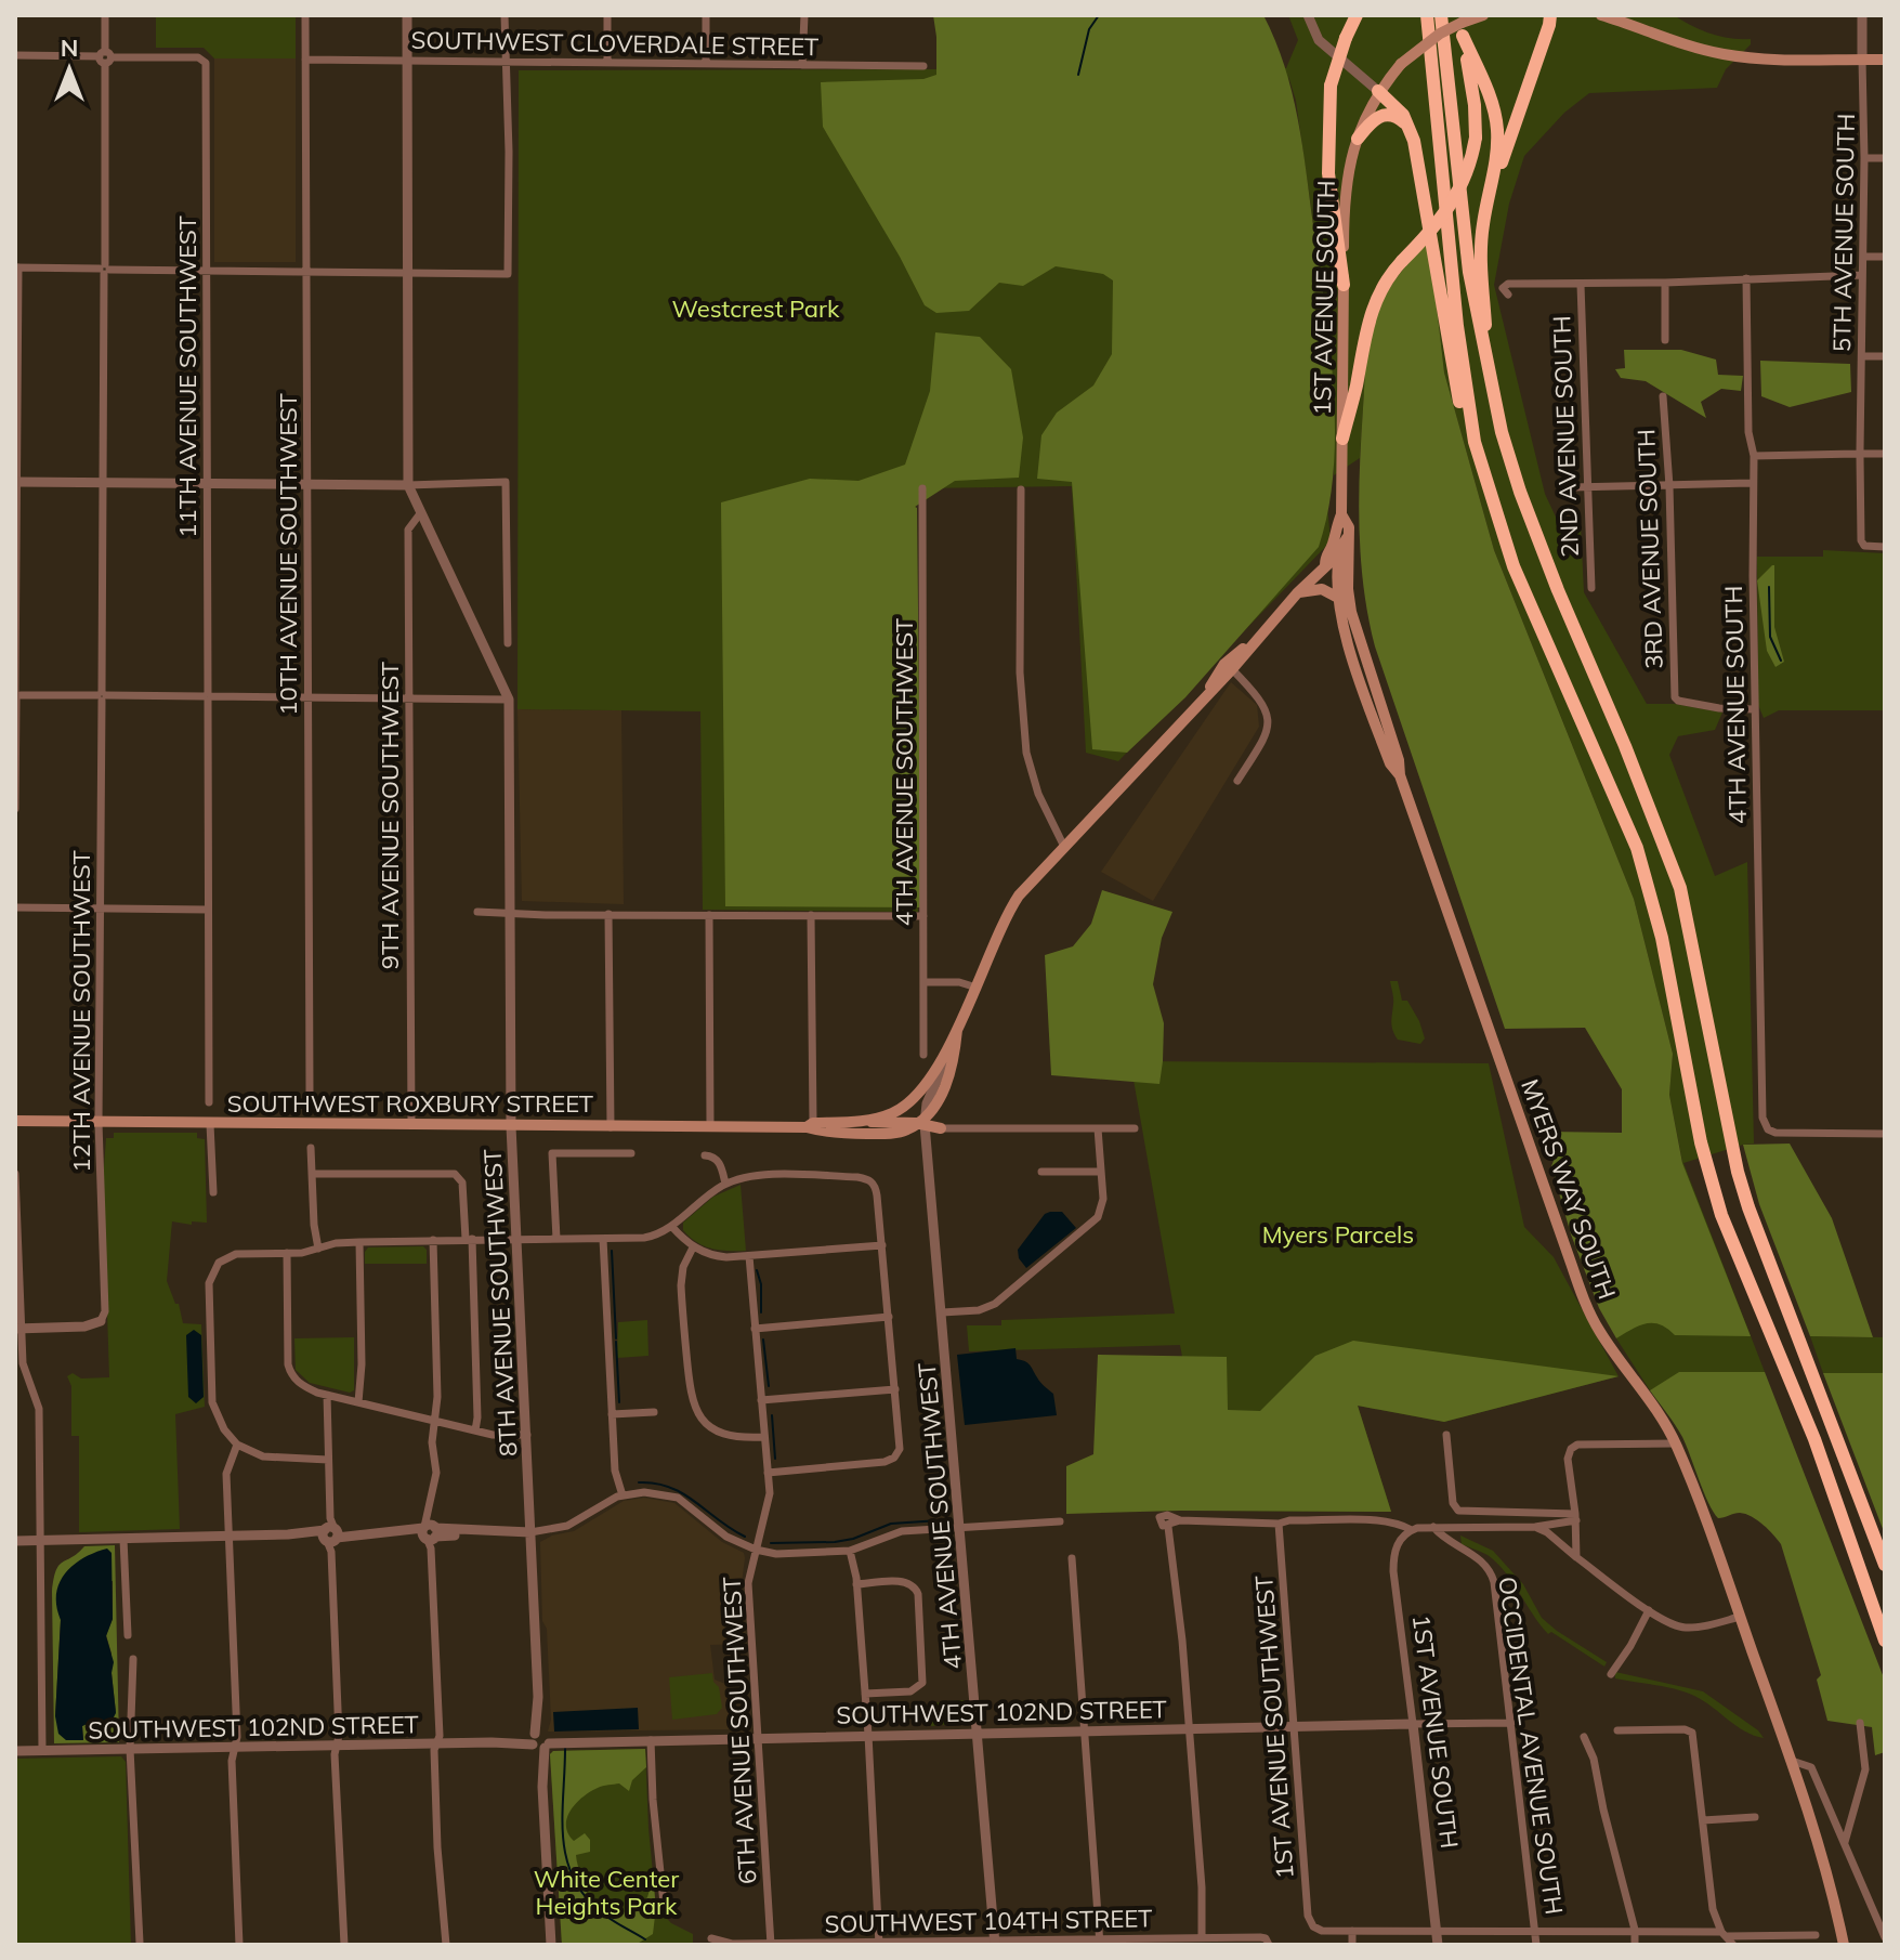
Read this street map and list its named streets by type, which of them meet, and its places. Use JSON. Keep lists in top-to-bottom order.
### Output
{
  "streets": {
    "main road": ["1ST AVENUE SOUTH", "SOUTHWEST ROXBURY STREET", "MYERS WAY SOUTH"],
    "street": [
      "SOUTHWEST CLOVERDALE STREET",
      "5TH AVENUE SOUTH",
      "11TH AVENUE SOUTHWEST",
      "2ND AVENUE SOUTH",
      "3RD AVENUE SOUTH",
      "10TH AVENUE SOUTHWEST",
      "4TH AVENUE SOUTH",
      "4TH AVENUE SOUTHWEST",
      "9TH AVENUE SOUTHWEST",
      "12TH AVENUE SOUTHWEST",
      "8TH AVENUE SOUTHWEST",
      "SOUTHWEST 102ND STREET",
      "1ST AVENUE SOUTHWEST",
      "6TH AVENUE SOUTHWEST",
      "OCCIDENTAL AVENUE SOUTH",
      "SOUTHWEST 104TH STREET"
    ]
  },
  "crossings": [
    ["SOUTHWEST CLOVERDALE STREET", "10TH AVENUE SOUTHWEST"],
    ["1ST AVENUE SOUTH", "MYERS WAY SOUTH"],
    ["1ST AVENUE SOUTH", "SOUTHWEST 102ND STREET"],
    ["11TH AVENUE SOUTHWEST", "12TH AVENUE SOUTHWEST"],
    ["3RD AVENUE SOUTH", "4TH AVENUE SOUTH"],
    ["4TH AVENUE SOUTHWEST", "SOUTHWEST ROXBURY STREET"],
    ["4TH AVENUE SOUTHWEST", "SOUTHWEST 102ND STREET"],
    ["4TH AVENUE SOUTHWEST", "SOUTHWEST 104TH STREET"],
    ["9TH AVENUE SOUTHWEST", "SOUTHWEST ROXBURY STREET"],
    ["12TH AVENUE SOUTHWEST", "SOUTHWEST ROXBURY STREET"],
    ["SOUTHWEST ROXBURY STREET", "8TH AVENUE SOUTHWEST"],
    ["8TH AVENUE SOUTHWEST", "SOUTHWEST 102ND STREET"],
    ["SOUTHWEST 102ND STREET", "1ST AVENUE SOUTHWEST"],
    ["SOUTHWEST 102ND STREET", "6TH AVENUE SOUTHWEST"],
    ["6TH AVENUE SOUTHWEST", "SOUTHWEST 104TH STREET"]
  ],
  "parks": ["Westcrest Park", "Myers Parcels", "White Center Heights Park"],
  "north": "top"
}
